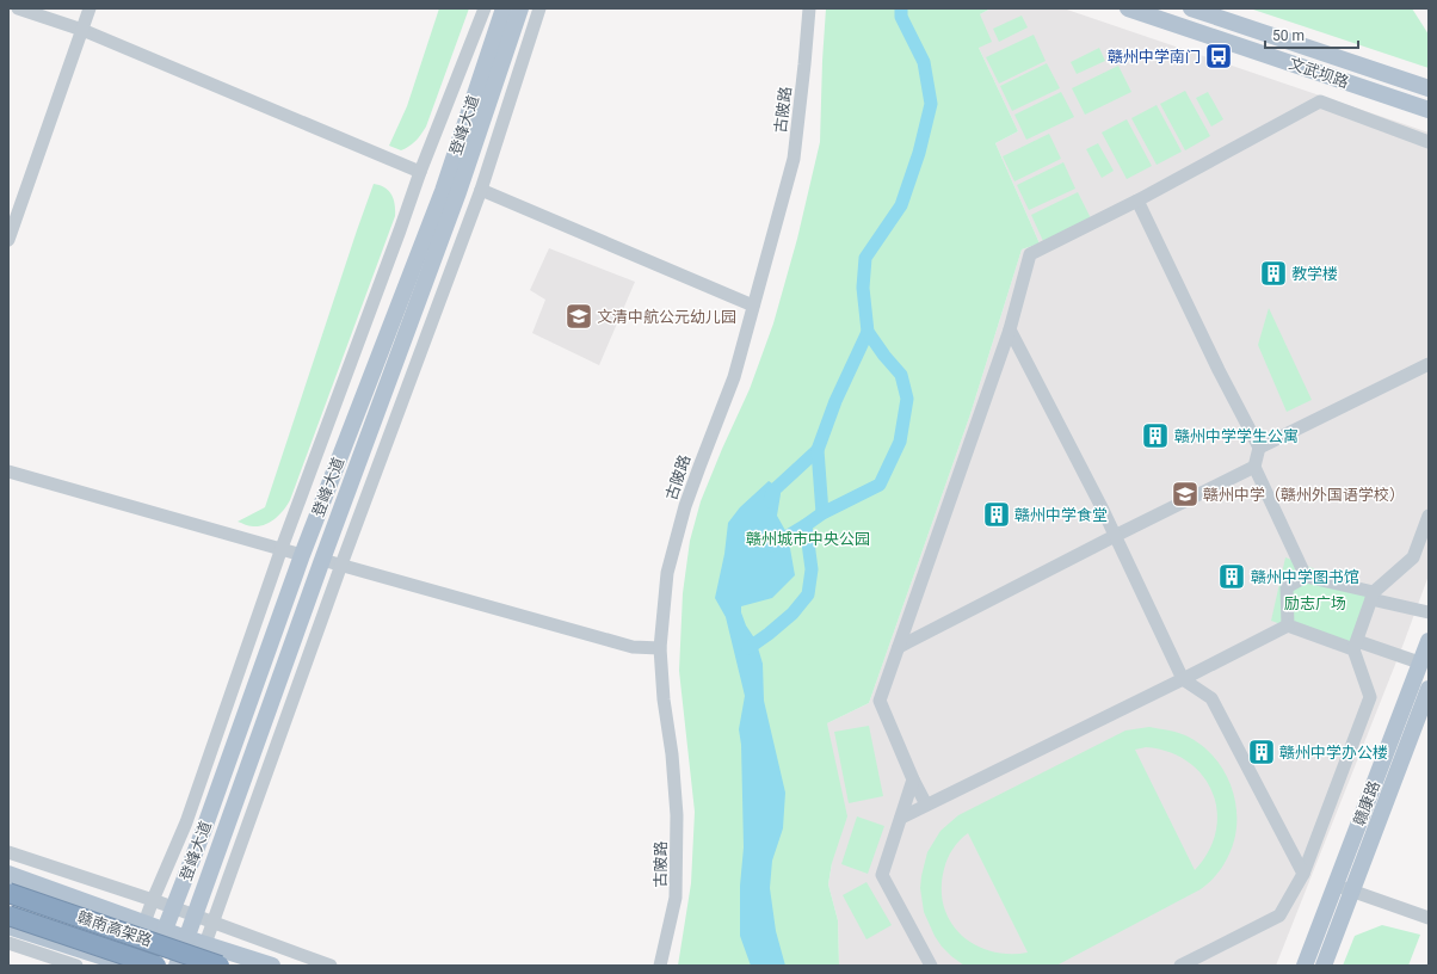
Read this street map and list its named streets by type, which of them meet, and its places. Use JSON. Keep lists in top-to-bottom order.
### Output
{
  "streets": {
    "highway": ["赣南高架路"],
    "main road": ["文武坝路", "登峰大道", "赣康路"],
    "street": ["古陂路"]
  },
  "parks": ["赣州城市中央公园", "励志广场"],
  "places": {
    "bus stop": ["赣州中学南门"],
    "building": [
      "教学楼",
      "赣州中学学生公寓",
      "赣州中学食堂",
      "赣州中学图书馆",
      "赣州中学办公楼"
    ],
    "school or university": ["文清中航公元幼儿园", "赣州中学（赣州外国语学校）"]
  },
  "scale_bar": "50 m"
}
